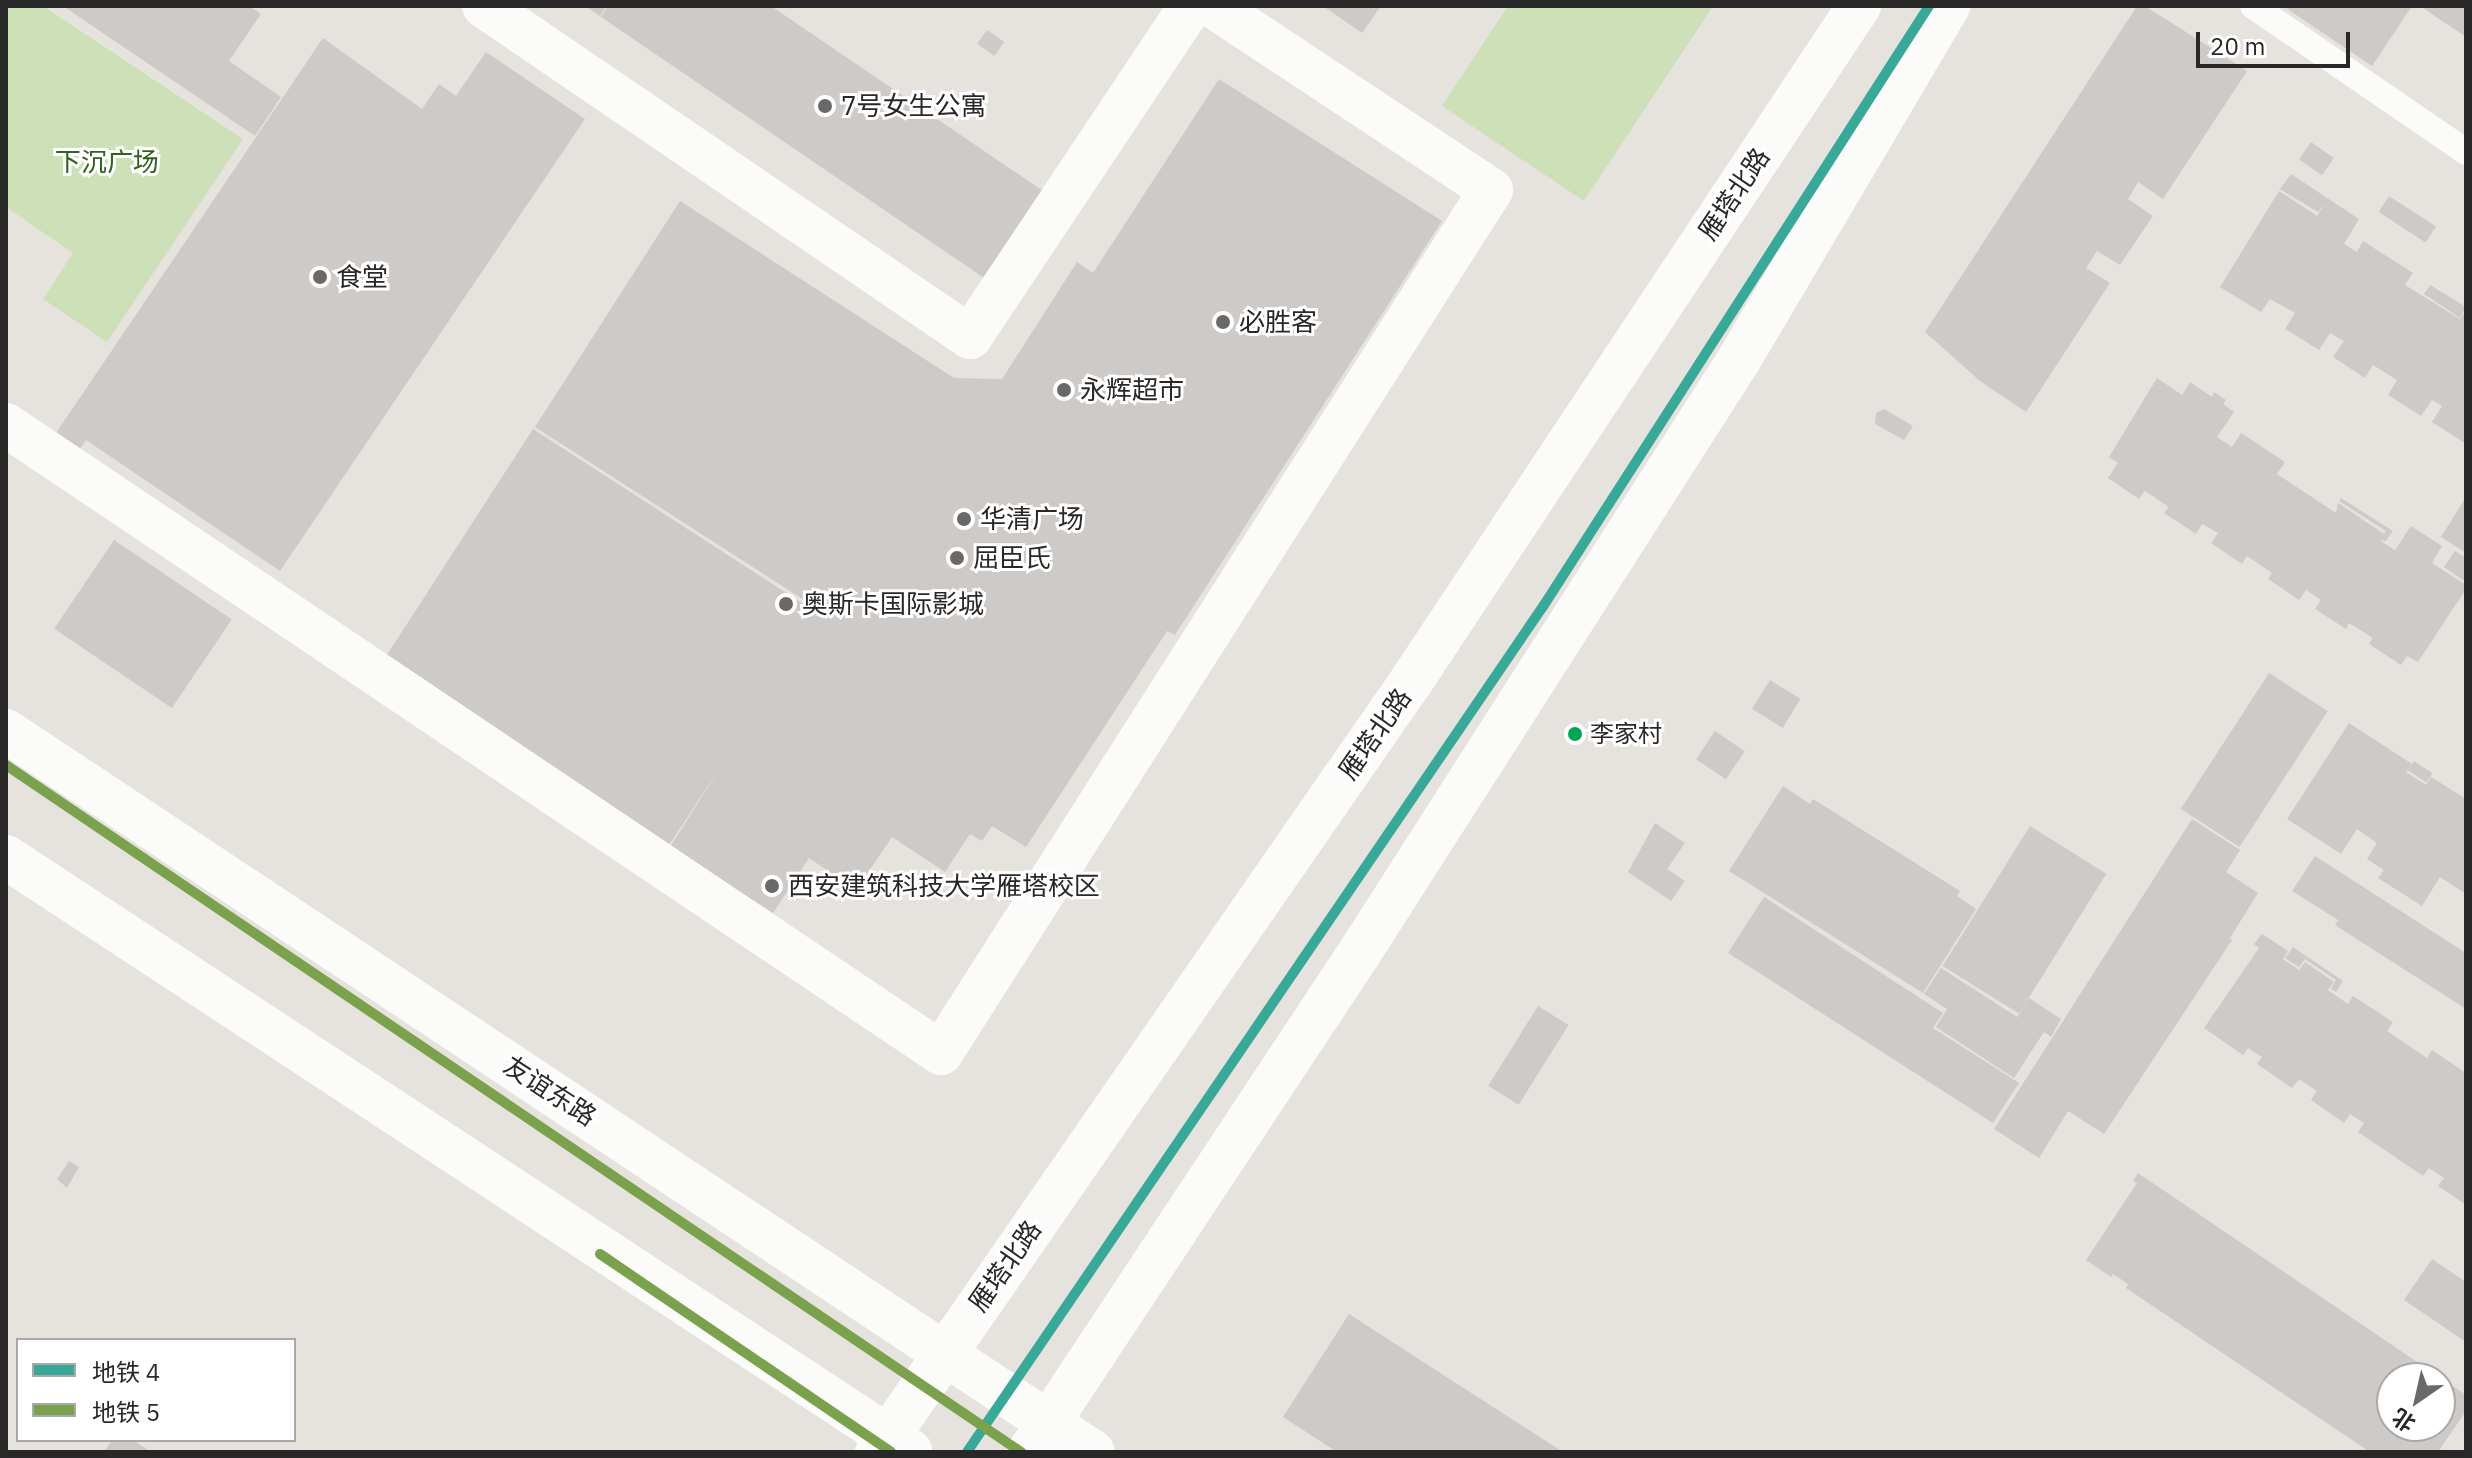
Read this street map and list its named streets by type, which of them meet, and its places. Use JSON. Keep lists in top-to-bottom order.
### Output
{
  "streets": {
    "main road": ["雁塔北路", "友谊东路"]
  },
  "crossings": [
    ["雁塔北路", "友谊东路"]
  ],
  "parks": ["下沉广场"],
  "places": [
    "7号女生公寓",
    "食堂",
    "必胜客",
    "永辉超市",
    "华清广场",
    "屈臣氏",
    "奥斯卡国际影城",
    "李家村",
    "西安建筑科技大学雁塔校区"
  ],
  "lines": ["metro line 4", "metro line 5"],
  "legend": ["地铁 4", "地铁 5"],
  "scale_bar": "20 m",
  "north": "bottom left"
}
